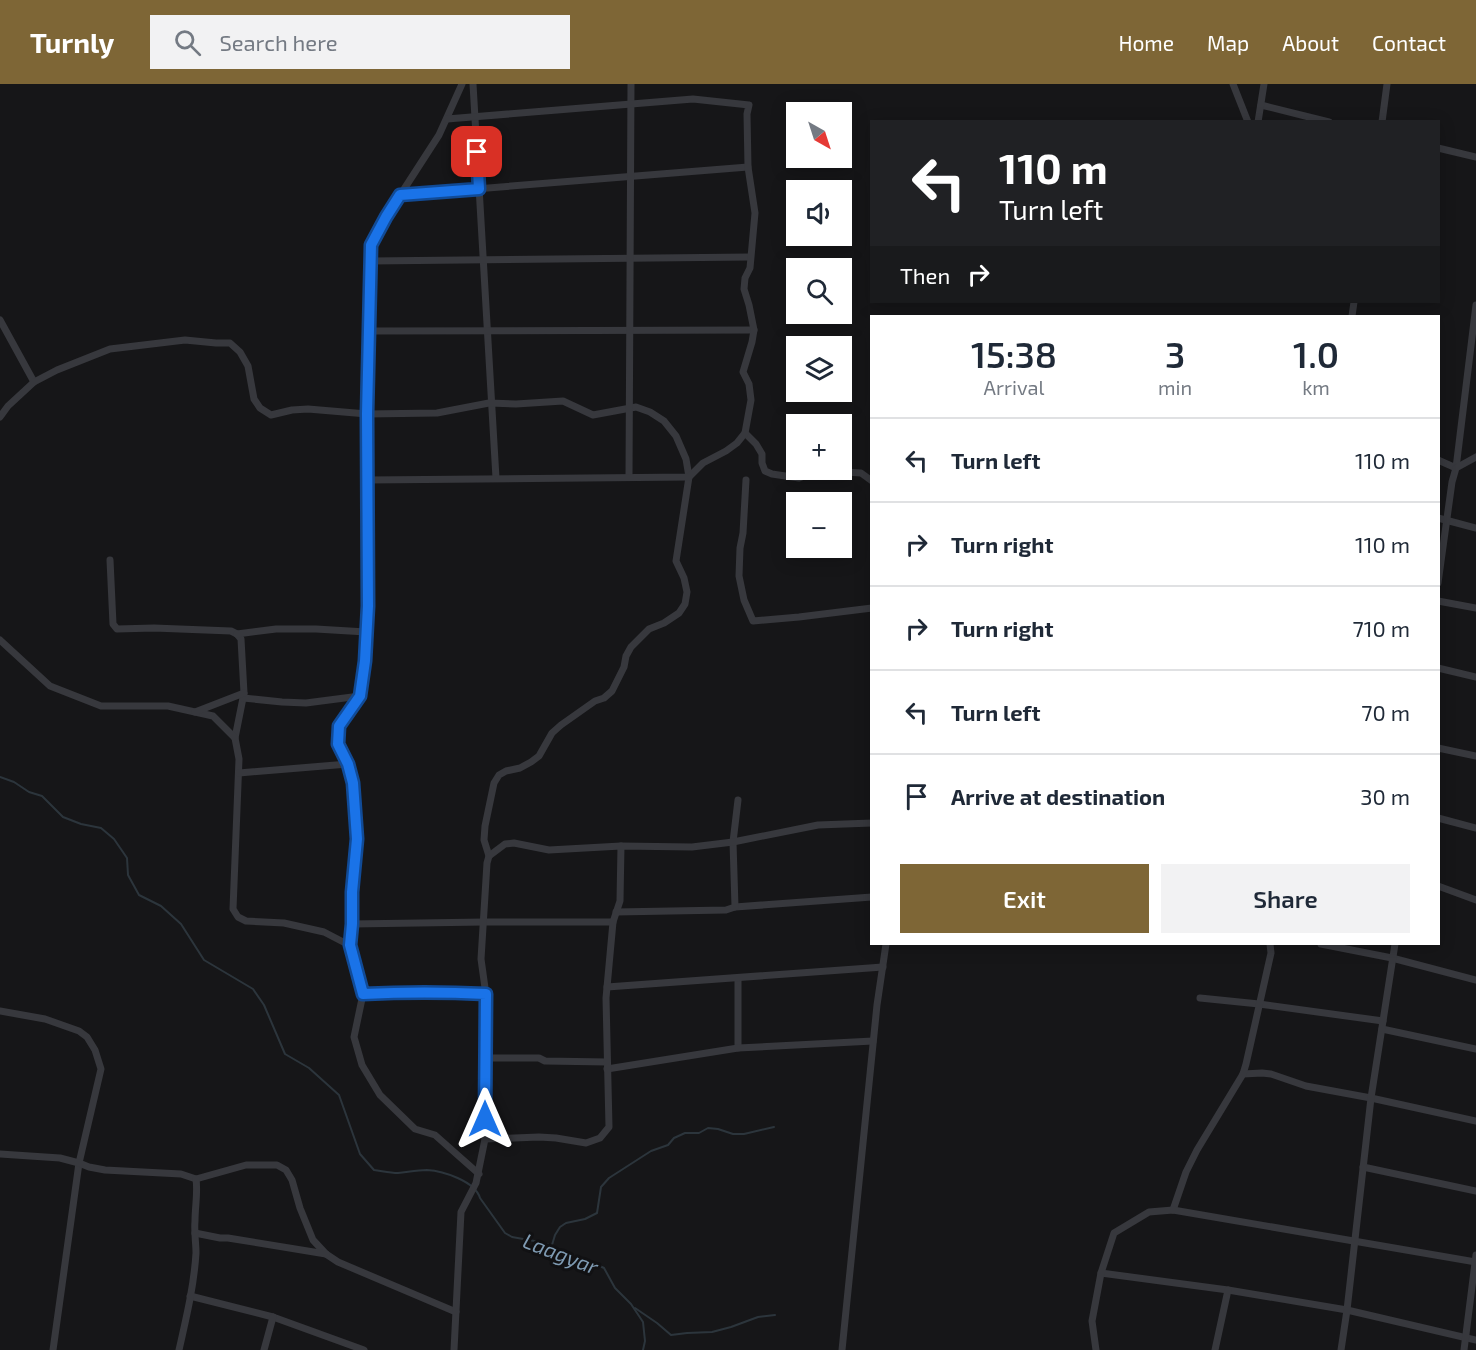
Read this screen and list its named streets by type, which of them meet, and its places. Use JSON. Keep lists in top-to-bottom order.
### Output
{
  "water": ["Laagyar"],
  "north": "bottom right",
  "page": {
    "header": "Turnly",
    "search": "Search here",
    "nav": [
      "Home",
      "Map",
      "About",
      "Contact"
    ],
    "map_buttons": ["+", "−"],
    "turn": ["110 m", "Turn left"],
    "then": "Then",
    "eta": [
      "15:38",
      "Arrival",
      "3",
      "min",
      "1.0",
      "km"
    ],
    "list": [
      {
        "name": "Turn left",
        "value": "110 m"
      },
      {
        "name": "Turn right",
        "value": "110 m"
      },
      {
        "name": "Turn right",
        "value": "710 m"
      },
      {
        "name": "Turn left",
        "value": "70 m"
      },
      {
        "name": "Arrive at destination",
        "value": "30 m"
      }
    ],
    "buttons": ["Exit", "Share"]
  }
}
